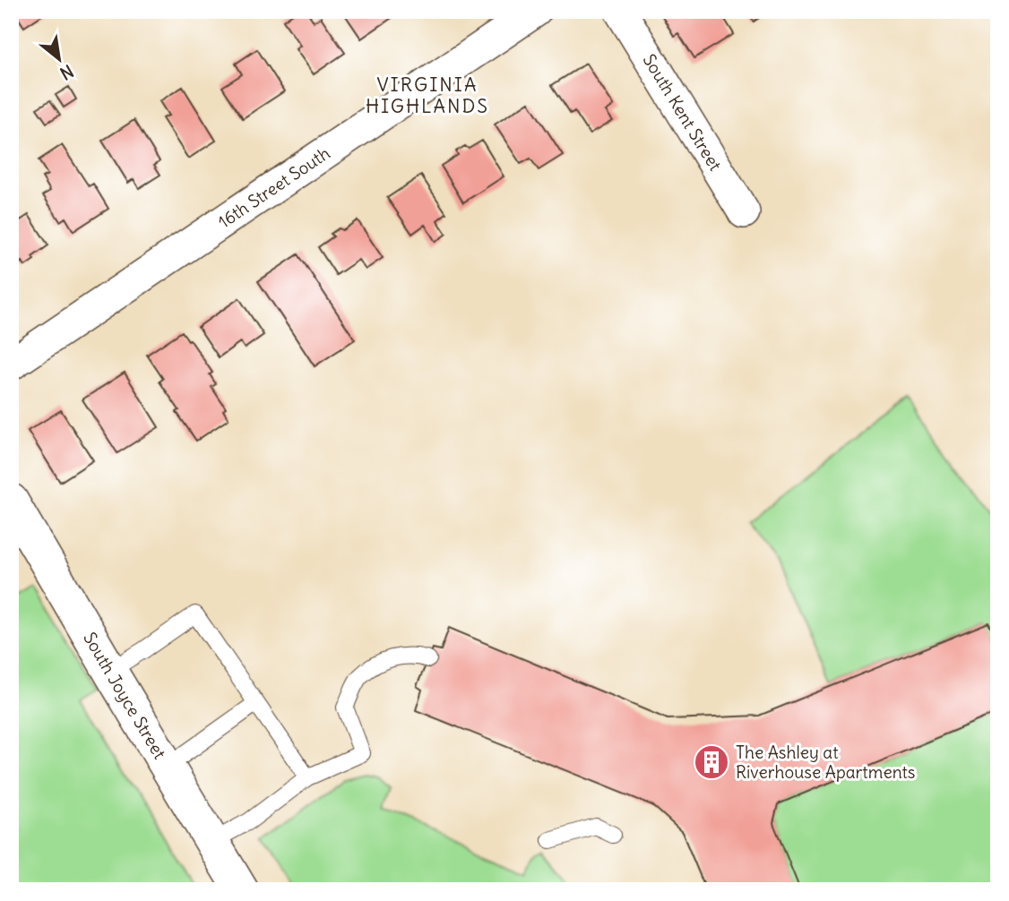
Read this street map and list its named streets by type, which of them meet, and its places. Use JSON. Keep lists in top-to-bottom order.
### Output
{
  "streets": {
    "street": ["South Kent Street", "16th Street South", "South Joyce Street"]
  },
  "districts": ["VIRGINIA HIGHLANDS"],
  "places": {
    "building": ["The Ashley at Riverhouse Apartments"]
  },
  "north": "bottom right"
}
